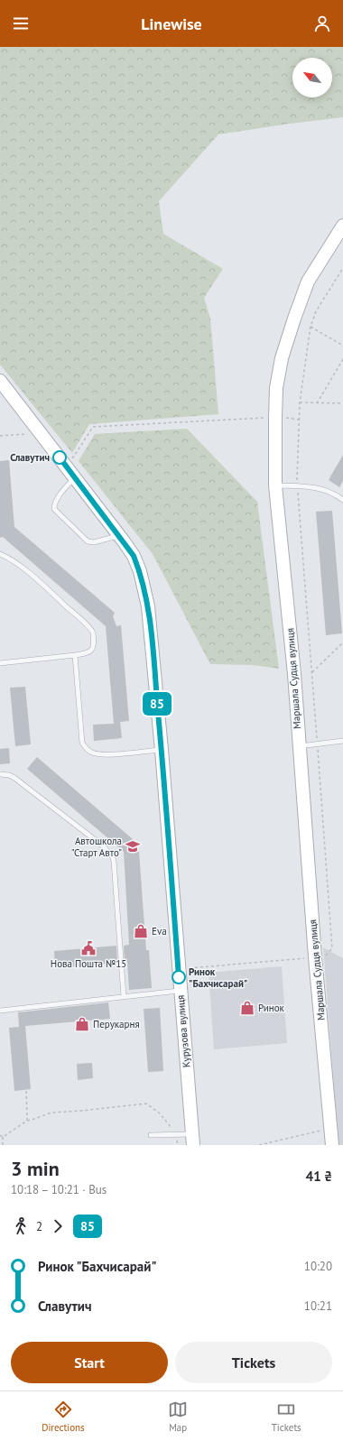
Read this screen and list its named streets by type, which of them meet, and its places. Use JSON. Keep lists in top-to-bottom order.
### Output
{
  "streets": {
    "street": ["Маршала Судця вулиця", "Курузова вулиця"]
  },
  "places": {
    "other": ["Славутич", "Ринок \"Бахчисарай\""],
    "school or university": ["Автошкола \"Старт Авто\""],
    "shop": ["Eva", "Ринок", "Перукарня"],
    "public building": ["Нова Пошта №15"]
  },
  "lines": ["bus line 85"],
  "north": "top left",
  "page": {
    "header": "Linewise",
    "on_map": "85",
    "heading": ["3 min", "10:18 – 10:21 · Bus", "41 ₴"],
    "legs": ["2", "85"],
    "list": [
      {
        "name": "Ринок \"Бахчисарай\"",
        "value": "10:20"
      },
      {
        "name": "Славутич",
        "value": "10:21"
      }
    ],
    "buttons": ["Start", "Tickets"],
    "tabs": ["Directions", "Map", "Tickets"]
  }
}
